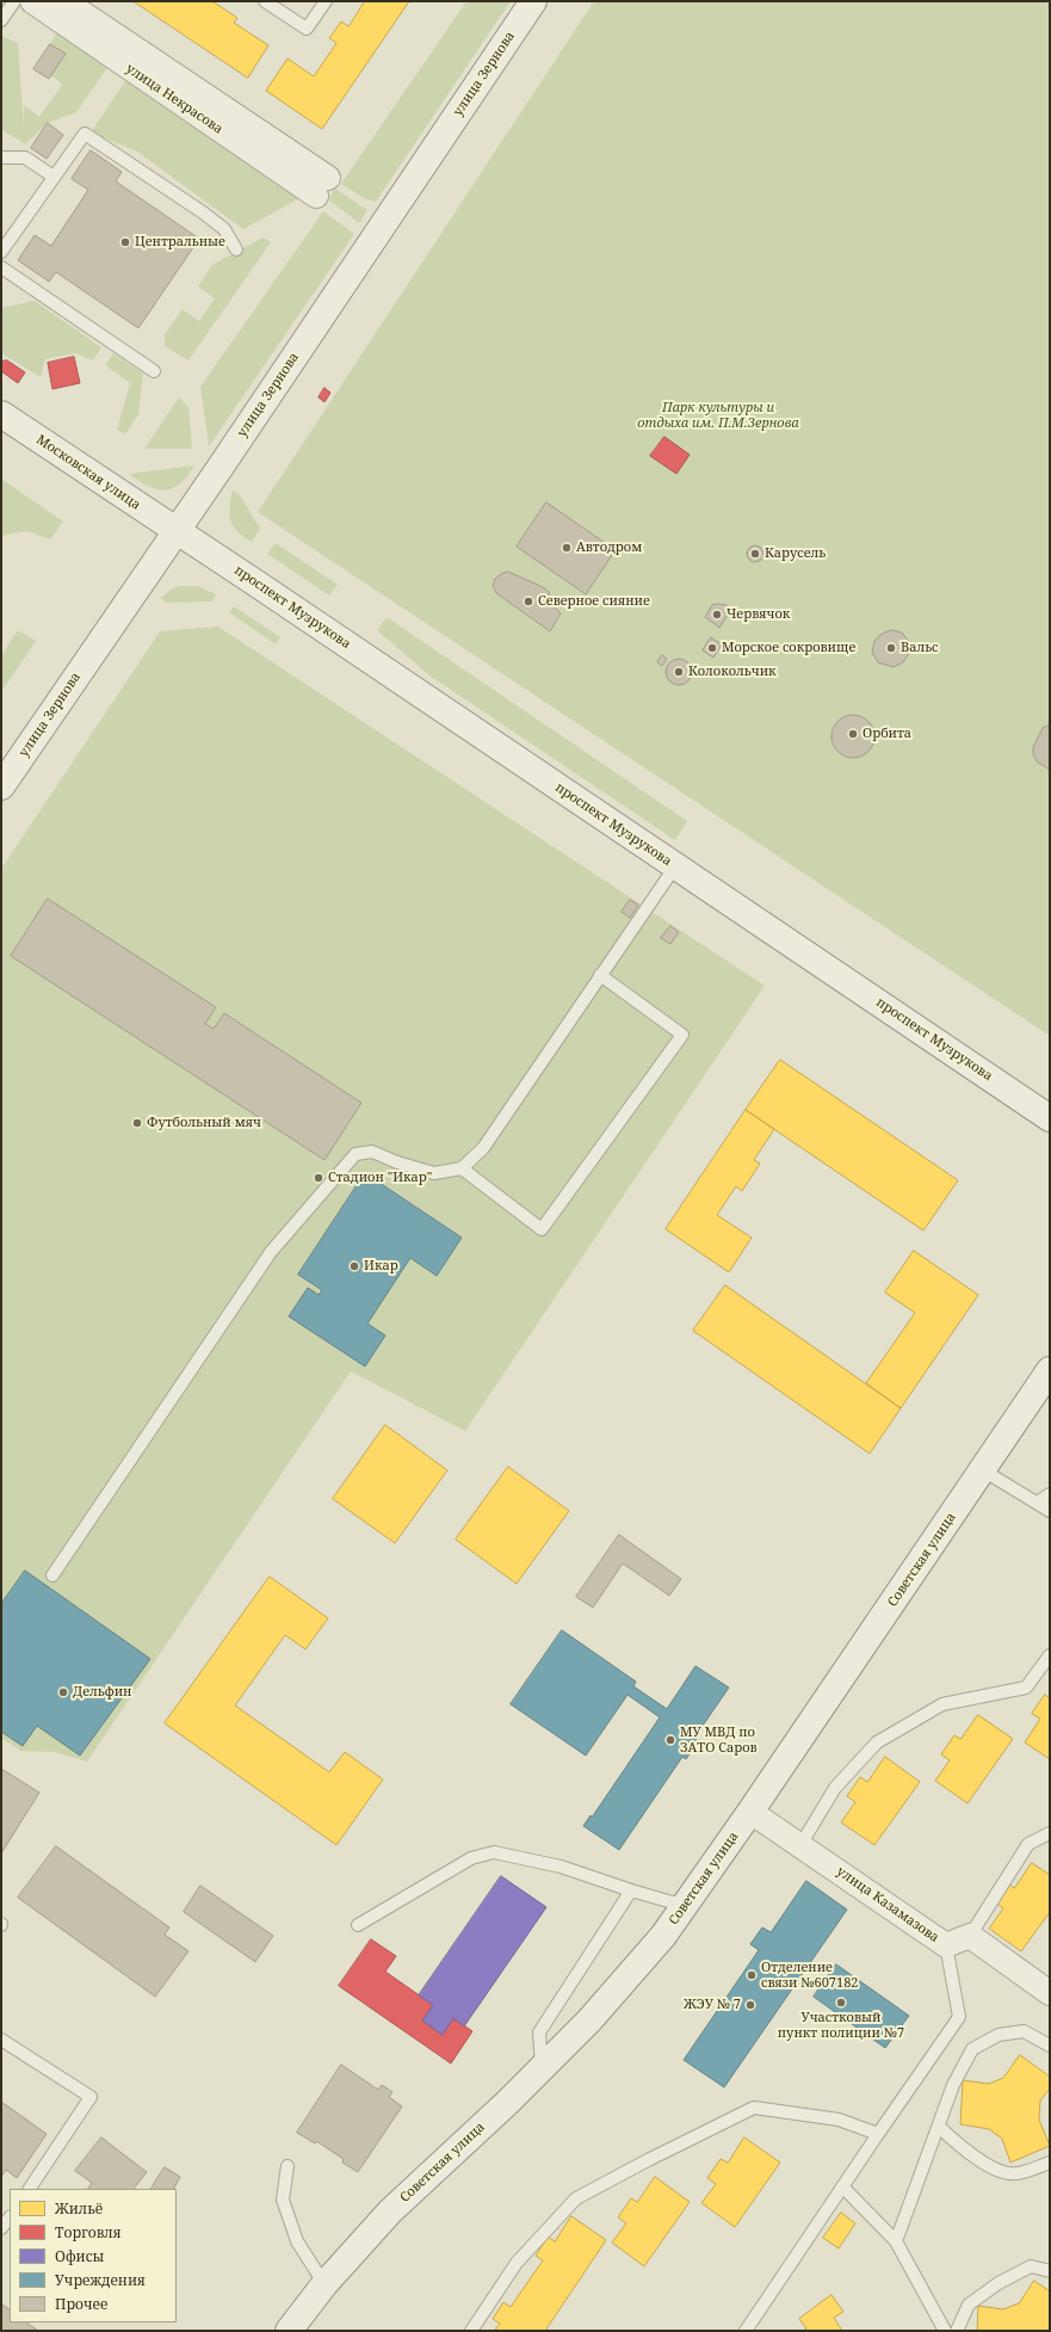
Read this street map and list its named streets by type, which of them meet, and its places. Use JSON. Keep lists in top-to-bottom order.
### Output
{
  "streets": {
    "main road": [
      "улица Зернова",
      "Московская улица",
      "проспект Музрукова",
      "Советская улица"
    ],
    "street": ["улица Некрасова", "улица Казамазова"]
  },
  "crossings": [
    ["улица Зернова", "Московская улица"],
    ["улица Зернова", "проспект Музрукова"],
    ["Московская улица", "проспект Музрукова"],
    ["Советская улица", "улица Казамазова"]
  ],
  "parks": ["Парк культуры и отдыха им. П.М.Зернова"],
  "places": [
    "Центральные",
    "Автодром",
    "Карусель",
    "Северное сияние",
    "Червячок",
    "Морское сокровище",
    "Вальс",
    "Колокольчик",
    "Орбита",
    "Футбольный мяч",
    "Стадион \"Икар\"",
    "Икар",
    "Дельфин",
    "МУ МВД по ЗАТО Саров",
    "Отделение связи №607182",
    "Участковый пункт полиции №7",
    "ЖЭУ № 7"
  ],
  "legend": [
    "Жильё",
    "Торговля",
    "Офисы",
    "Учреждения",
    "Прочее"
  ]
}
